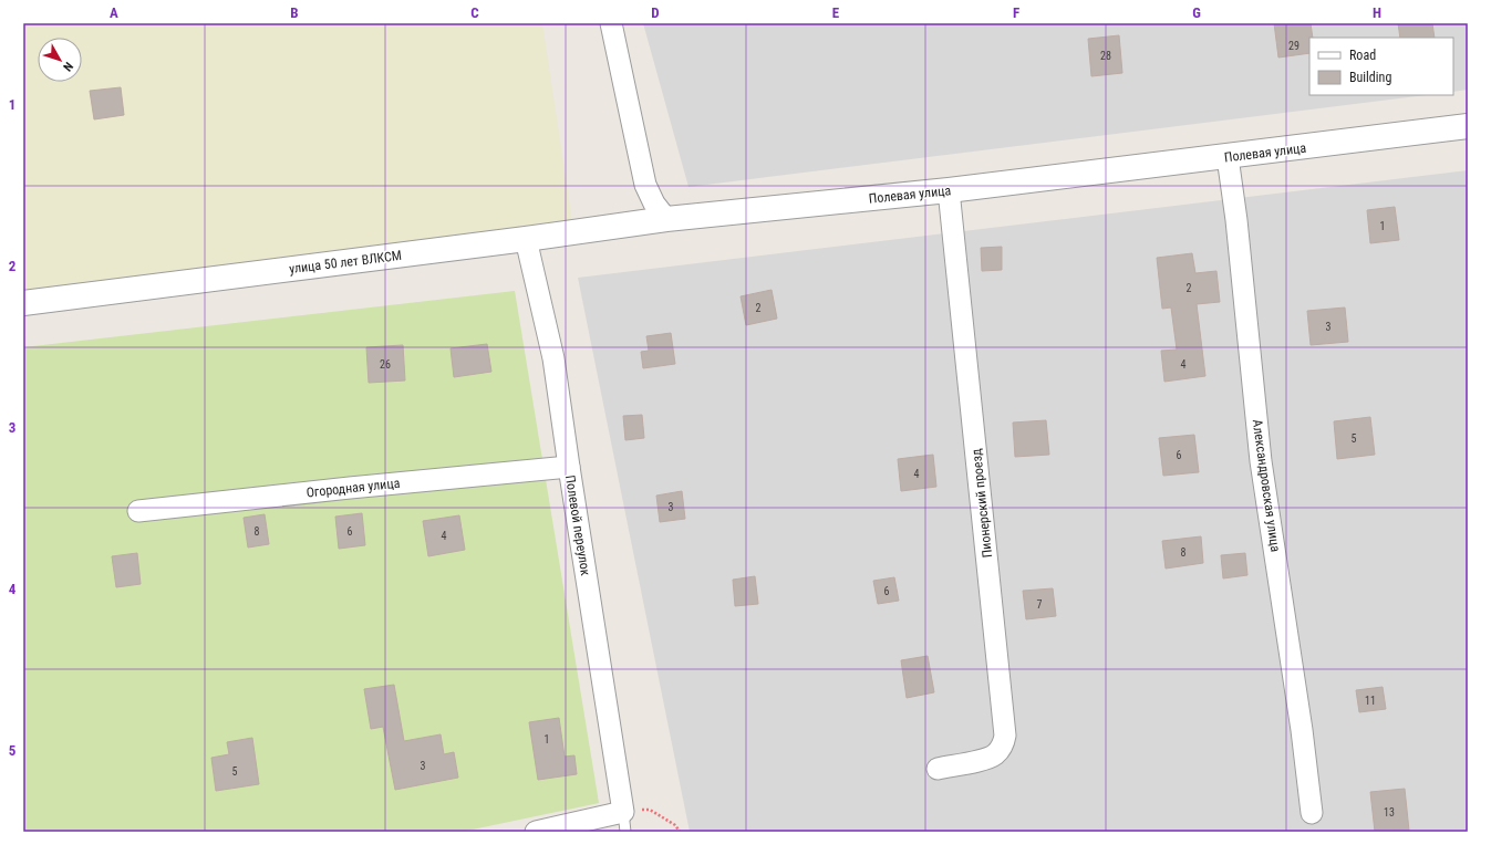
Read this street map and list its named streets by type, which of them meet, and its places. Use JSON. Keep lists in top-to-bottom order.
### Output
{
  "streets": {
    "street": [
      "Полевая улица",
      "улица 50 лет ВЛКСМ",
      "Александровская улица",
      "Огородная улица",
      "Пионерский проезд",
      "Полевой переулок"
    ]
  },
  "crossings": [
    ["Полевая улица", "улица 50 лет ВЛКСМ"],
    ["Полевая улица", "Александровская улица"],
    ["Полевая улица", "Пионерский проезд"],
    ["улица 50 лет ВЛКСМ", "Полевой переулок"],
    ["Огородная улица", "Полевой переулок"]
  ],
  "house_numbers": [
    "29",
    "28",
    "1",
    "2",
    "2",
    "3",
    "26",
    "4",
    "5",
    "6",
    "4",
    "3",
    "8",
    "6",
    "4",
    "8",
    "6",
    "7",
    "11",
    "1",
    "3",
    "5",
    "13"
  ],
  "legend": ["Road", "Building"],
  "north": "bottom right",
  "grid": {
    "columns": [
      "A",
      "B",
      "C",
      "D",
      "E",
      "F",
      "G",
      "H"
    ],
    "rows": [
      "1",
      "2",
      "3",
      "4",
      "5"
    ]
  }
}
